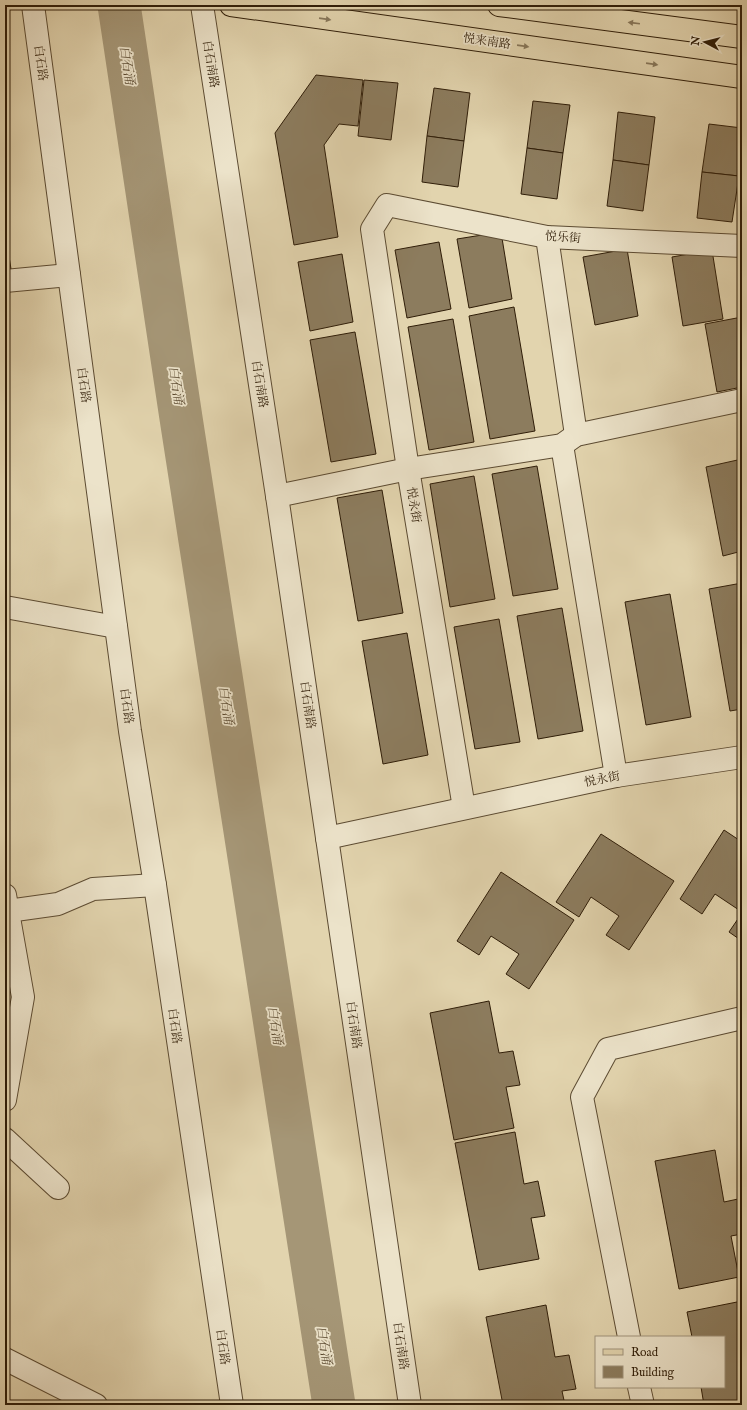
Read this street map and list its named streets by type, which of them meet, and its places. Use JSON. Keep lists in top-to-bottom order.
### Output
{
  "streets": {
    "main road": ["悦来南路"],
    "street": [
      "白石路",
      "白石南路",
      "悦乐街",
      "悦永街"
    ]
  },
  "crossings": [
    ["白石南路", "悦永街"],
    ["悦乐街", "悦永街"]
  ],
  "water": ["白石涌"],
  "legend": ["Road", "Building"],
  "north": "left"
}
